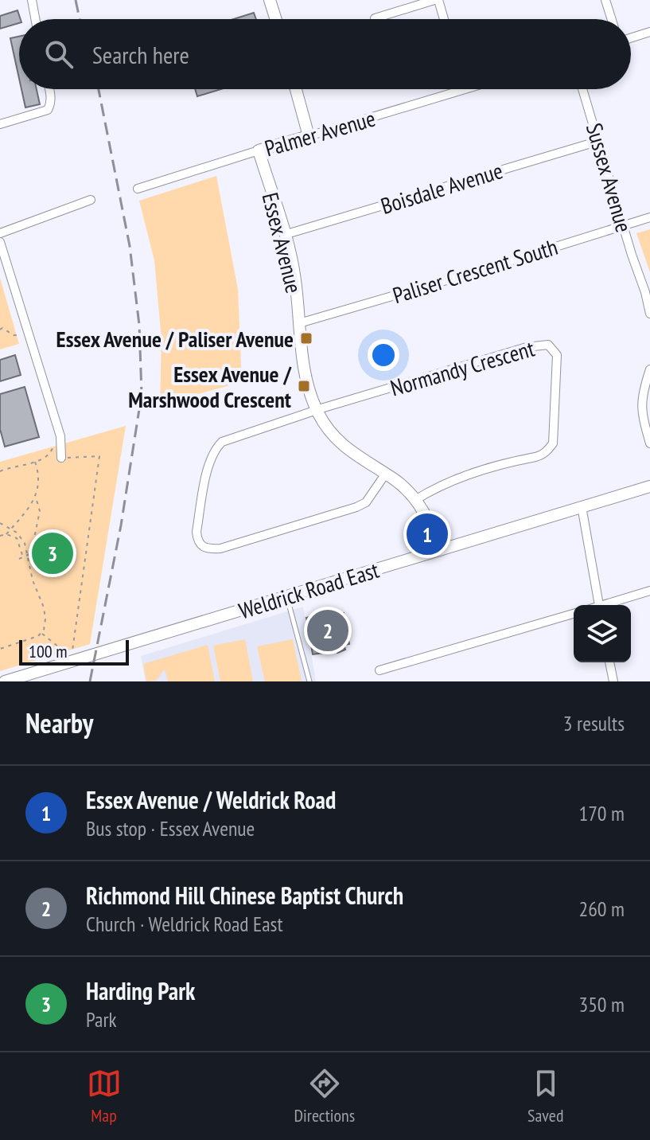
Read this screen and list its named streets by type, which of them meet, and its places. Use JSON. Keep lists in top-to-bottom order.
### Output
{
  "streets": {
    "street": [
      "Palmer Avenue",
      "Sussex Avenue",
      "Boisdale Avenue",
      "Essex Avenue",
      "Paliser Crescent South",
      "Normandy Crescent",
      "Weldrick Road East"
    ]
  },
  "crossings": [
    ["Palmer Avenue", "Essex Avenue"],
    ["Sussex Avenue", "Boisdale Avenue"],
    ["Sussex Avenue", "Paliser Crescent South"],
    ["Boisdale Avenue", "Essex Avenue"],
    ["Essex Avenue", "Paliser Crescent South"],
    ["Essex Avenue", "Normandy Crescent"],
    ["Essex Avenue", "Weldrick Road East"]
  ],
  "places": {
    "transit": ["Essex Avenue / Paliser Avenue", "Essex Avenue / Marshwood Crescent"]
  },
  "scale_bar": "100 m",
  "page": {
    "search": "Search here",
    "pins": ["1", "3", "2"],
    "scale": "100 m",
    "heading": ["Nearby", "3 results"],
    "list": [
      {
        "mark": "1",
        "name": "Essex Avenue / Weldrick Road",
        "note": "Bus stop · Essex Avenue",
        "value": "170 m"
      },
      {
        "mark": "2",
        "name": "Richmond Hill Chinese Baptist Church",
        "note": "Church · Weldrick Road East",
        "value": "260 m"
      },
      {
        "mark": "3",
        "name": "Harding Park",
        "note": "Park",
        "value": "350 m"
      }
    ],
    "nav": ["Map", "Directions", "Saved"]
  }
}
